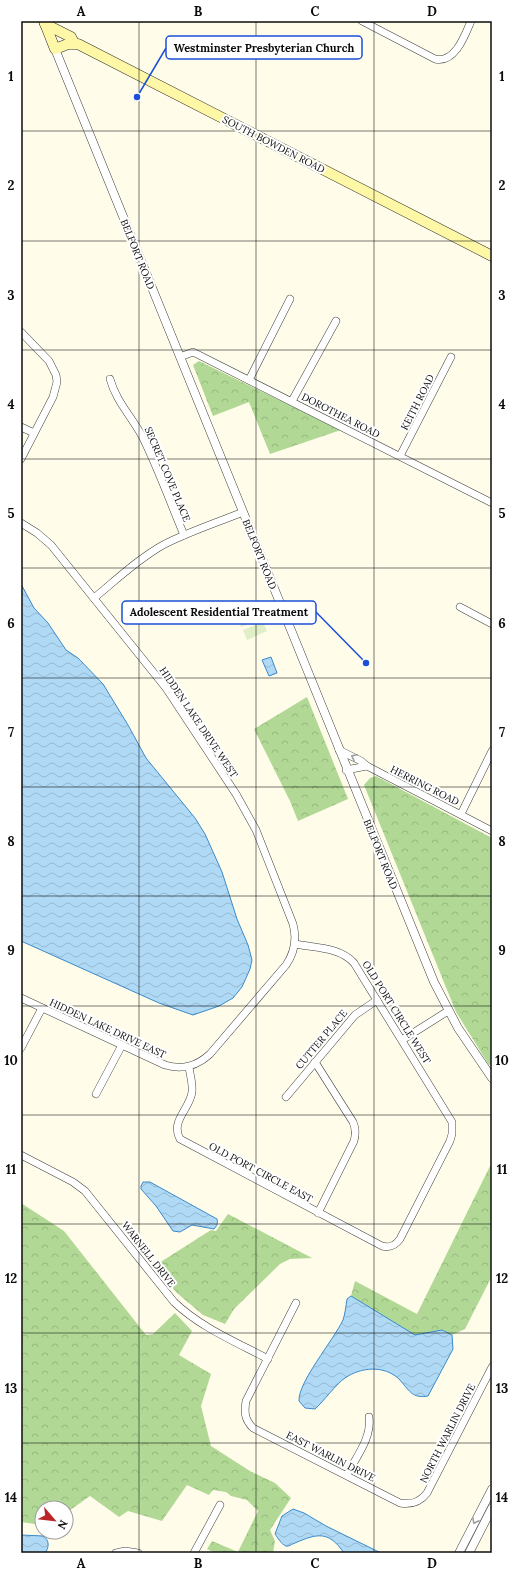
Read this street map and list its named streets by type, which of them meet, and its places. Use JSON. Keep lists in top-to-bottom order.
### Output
{
  "streets": {
    "main road": ["SOUTH BOWDEN ROAD", "BELFORT ROAD"],
    "street": [
      "KEITH ROAD",
      "DOROTHEA ROAD",
      "SECRET COVE PLACE",
      "HIDDEN LAKE DRIVE WEST",
      "HERRING ROAD",
      "OLD PORT CIRCLE WEST",
      "HIDDEN LAKE DRIVE EAST",
      "CUTTER PLACE",
      "OLD PORT CIRCLE EAST",
      "WARNELL DRIVE",
      "NORTH WARLIN DRIVE",
      "EAST WARLIN DRIVE"
    ]
  },
  "crossings": [
    ["SOUTH BOWDEN ROAD", "BELFORT ROAD"],
    ["BELFORT ROAD", "DOROTHEA ROAD"],
    ["BELFORT ROAD", "HERRING ROAD"],
    ["KEITH ROAD", "DOROTHEA ROAD"],
    ["HIDDEN LAKE DRIVE WEST", "OLD PORT CIRCLE WEST"],
    ["OLD PORT CIRCLE WEST", "CUTTER PLACE"],
    ["OLD PORT CIRCLE WEST", "OLD PORT CIRCLE EAST"],
    ["HIDDEN LAKE DRIVE EAST", "OLD PORT CIRCLE EAST"],
    ["WARNELL DRIVE", "EAST WARLIN DRIVE"],
    ["NORTH WARLIN DRIVE", "EAST WARLIN DRIVE"]
  ],
  "places": ["Westminster Presbyterian Church", "Adolescent Residential Treatment"],
  "north": "bottom right",
  "grid": {
    "columns": [
      "A",
      "B",
      "C",
      "D"
    ],
    "rows": [
      "1",
      "2",
      "3",
      "4",
      "5",
      "6",
      "7",
      "8",
      "9",
      "10",
      "11",
      "12",
      "13",
      "14"
    ]
  }
}
